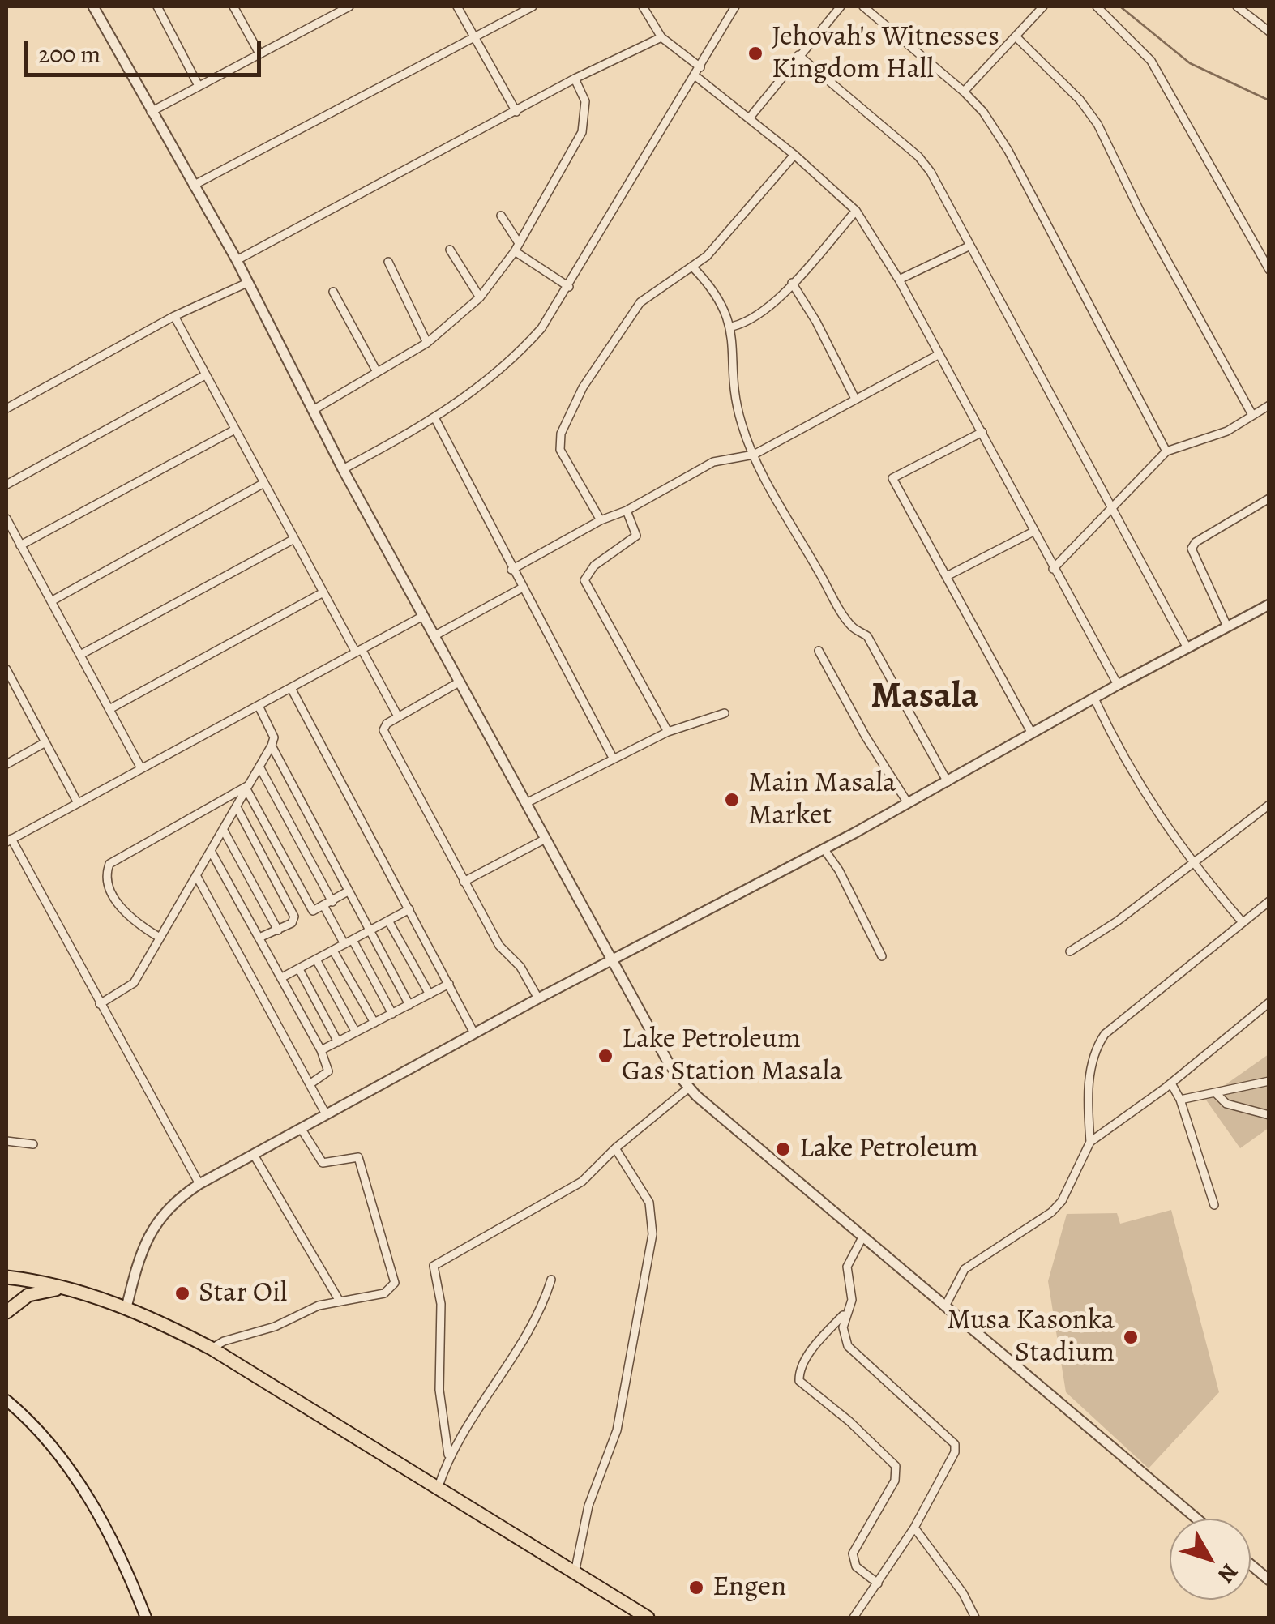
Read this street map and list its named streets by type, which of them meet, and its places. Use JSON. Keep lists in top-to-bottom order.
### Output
{
  "districts": ["Masala"],
  "places": [
    "Jehovah's Witnesses Kingdom Hall",
    "Main Masala Market",
    "Lake Petroleum Gas Station Masala",
    "Lake Petroleum",
    "Star Oil",
    "Musa Kasonka Stadium",
    "Engen"
  ],
  "scale_bar": "200 m",
  "north": "bottom right"
}
